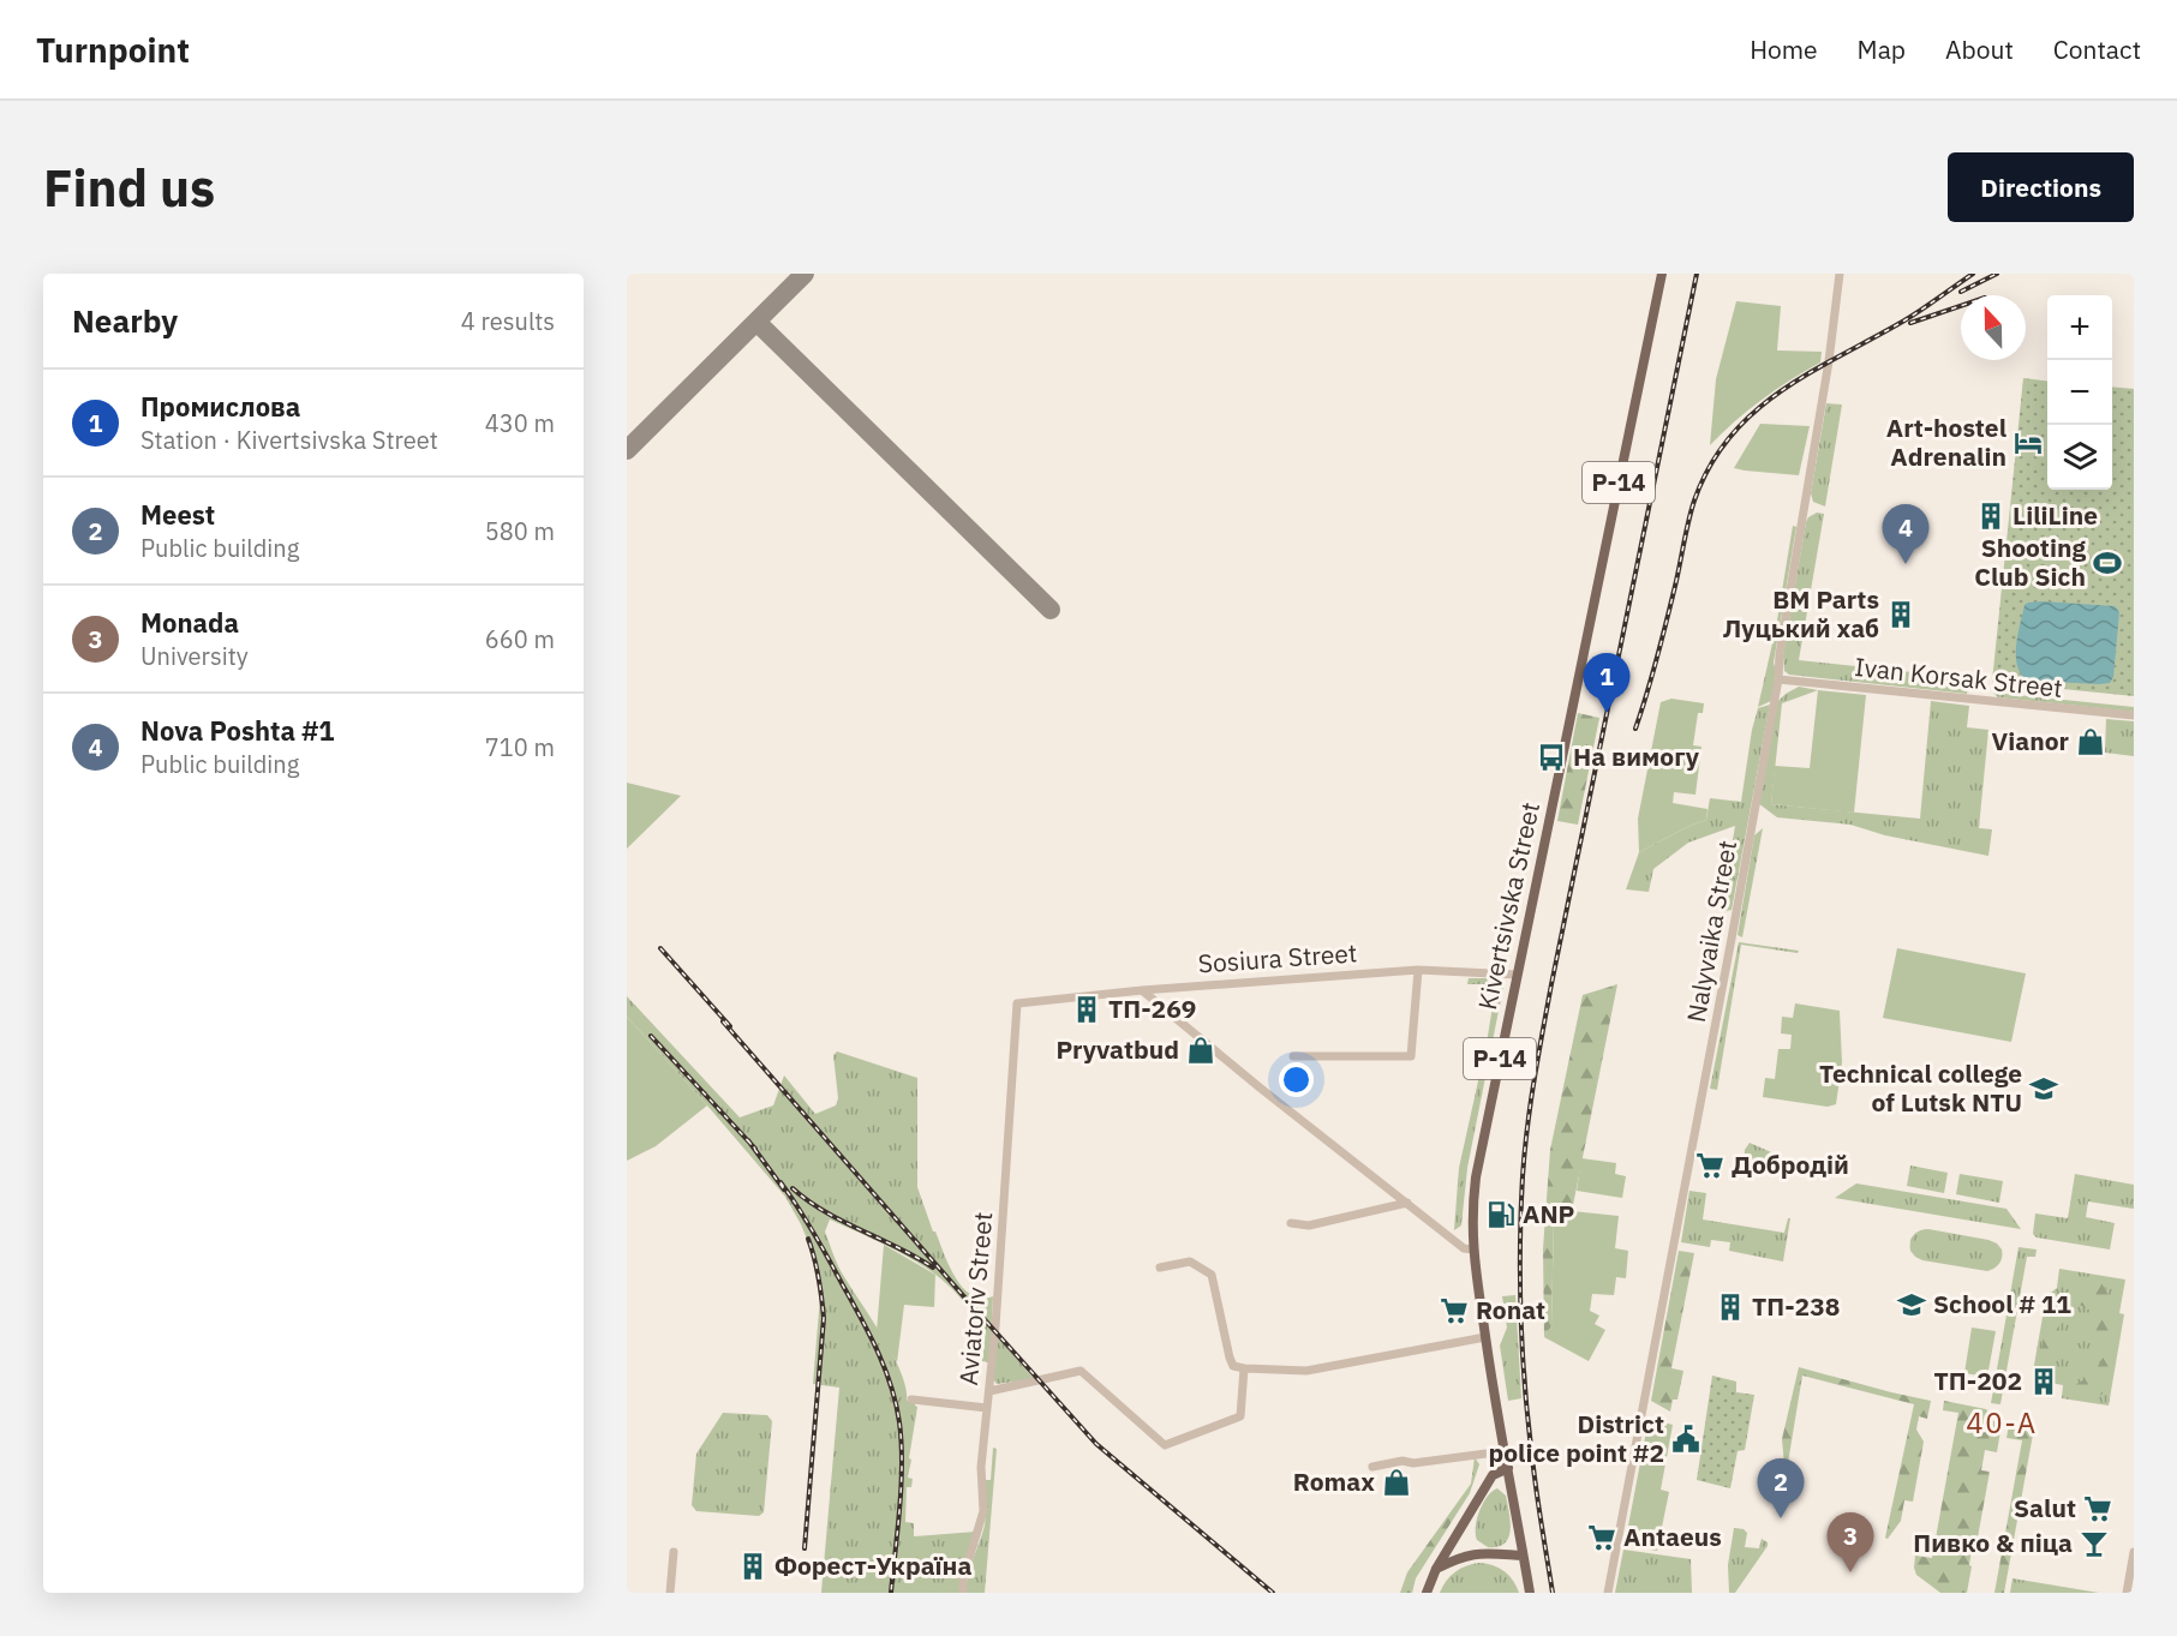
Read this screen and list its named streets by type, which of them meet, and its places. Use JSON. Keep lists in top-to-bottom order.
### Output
{
  "streets": {
    "main road": ["Р-14", "Kivertsivska Street"],
    "street": [
      "Ivan Korsak Street",
      "Nalyvaika Street",
      "Sosiura Street",
      "Aviatoriv Street"
    ]
  },
  "crossings": [
    ["Ivan Korsak Street", "Nalyvaika Street"],
    ["Kivertsivska Street", "Sosiura Street"],
    ["Sosiura Street", "Aviatoriv Street"]
  ],
  "districts": ["40-А"],
  "places": {
    "hotel": ["Art-hostel Adrenalin"],
    "building": [
      "LiliLine",
      "BM Parts Луцький хаб",
      "ТП-269",
      "ТП-238",
      "ТП-202",
      "Форест-Україна"
    ],
    "sports": ["Shooting Club Sich"],
    "shop": ["Vianor", "Pryvatbud", "Romax"],
    "bus stop": ["На вимогу"],
    "school or university": ["Technical college of Lutsk NTU", "School # 11"],
    "supermarket": [
      "Добродій",
      "Ronat",
      "Salut",
      "Antaeus"
    ],
    "fuel station": ["ANP"],
    "public building": ["District police point #2"],
    "bar": ["Пивко & піца"]
  },
  "north": "top",
  "page": {
    "header": "Turnpoint",
    "nav": [
      "Home",
      "Map",
      "About",
      "Contact"
    ],
    "buttons": "Directions",
    "title": "Find us",
    "heading": ["Nearby", "4 results"],
    "map_buttons": ["+", "−"],
    "list": [
      {
        "mark": "1",
        "name": "Промислова",
        "note": "Station · Kivertsivska Street",
        "value": "430 m"
      },
      {
        "mark": "2",
        "name": "Meest",
        "note": "Public building",
        "value": "580 m"
      },
      {
        "mark": "3",
        "name": "Monada",
        "note": "University",
        "value": "660 m"
      },
      {
        "mark": "4",
        "name": "Nova Poshta #1",
        "note": "Public building",
        "value": "710 m"
      }
    ],
    "pins": [
      "4",
      "1",
      "2",
      "3"
    ]
  }
}
